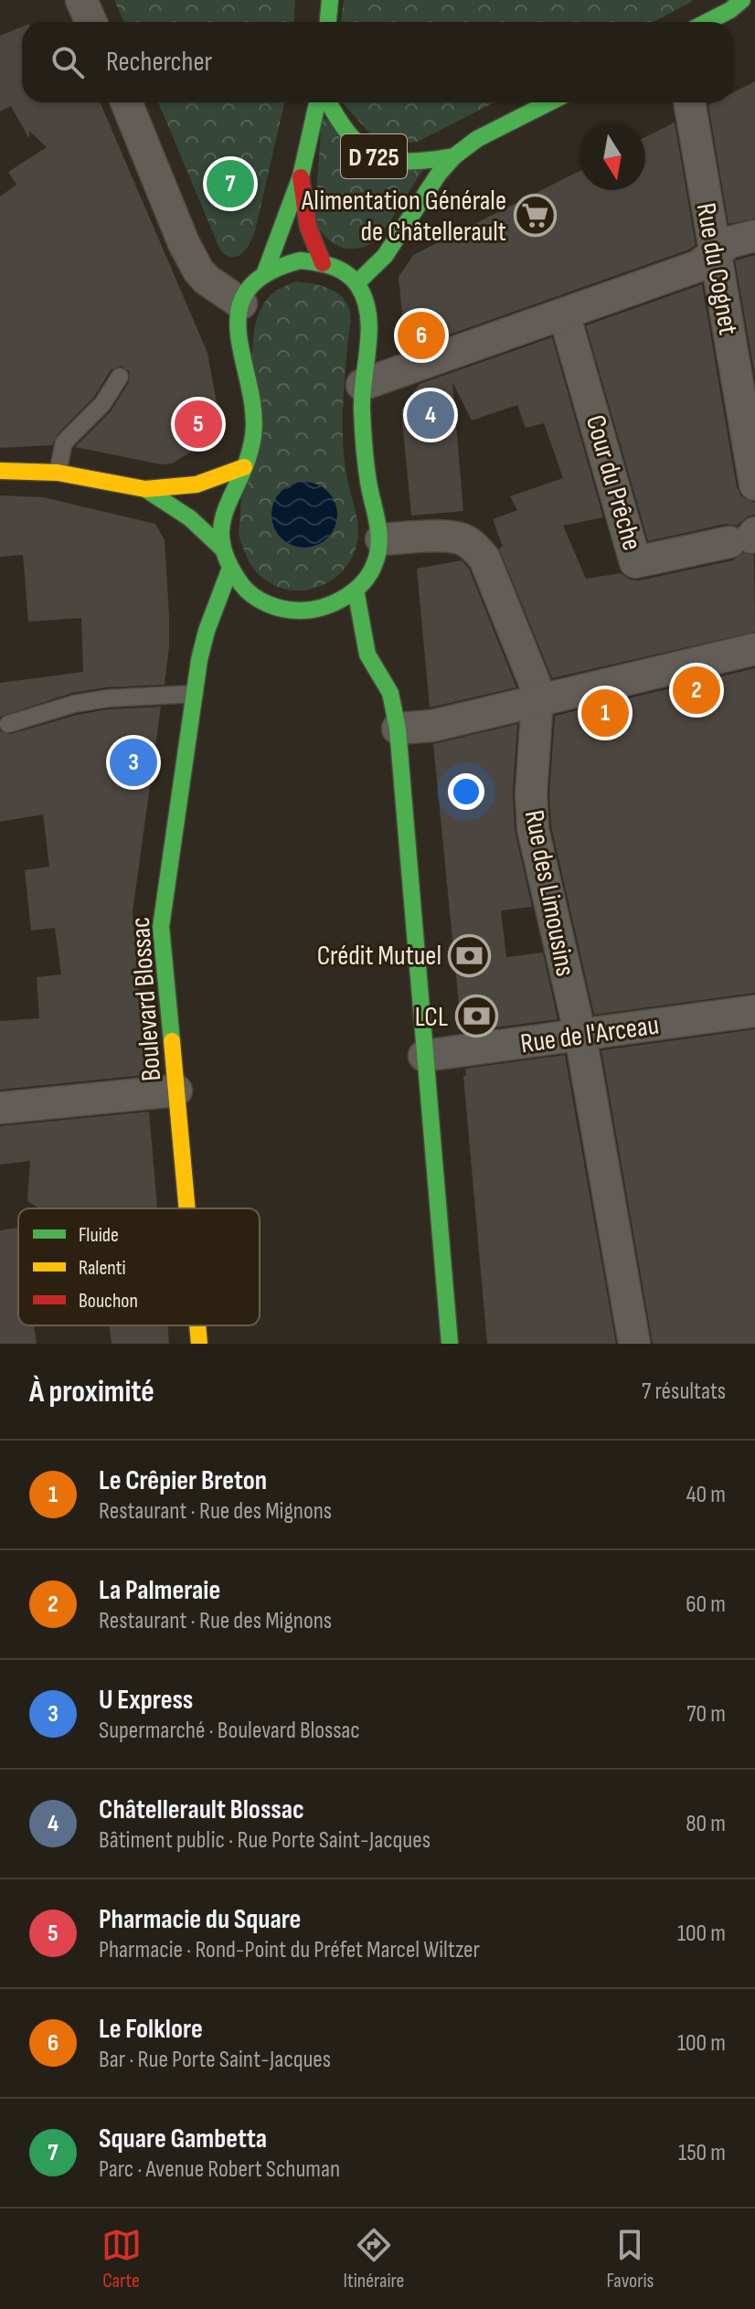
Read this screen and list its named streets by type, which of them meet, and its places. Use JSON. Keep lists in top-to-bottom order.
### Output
{
  "streets": {
    "main road": ["D 725", "Boulevard Blossac"],
    "street": [
      "Rue du Cognet",
      "Cour du Prêche",
      "Rue des Limousins",
      "Rue de l'Arceau"
    ]
  },
  "crossings": [
    ["Rue des Limousins", "Rue de l'Arceau"]
  ],
  "places": {
    "supermarket": ["Alimentation Générale de Châtellerault"],
    "bank": ["Crédit Mutuel", "LCL"]
  },
  "legend": ["Fluide", "Ralenti", "Bouchon"],
  "north": "bottom",
  "page": {
    "search": "Rechercher",
    "pins": [
      "7",
      "6",
      "4",
      "5",
      "2",
      "1",
      "3"
    ],
    "heading": ["À proximité", "7 résultats"],
    "list": [
      {
        "mark": "1",
        "name": "Le Crêpier Breton",
        "note": "Restaurant · Rue des Mignons",
        "value": "40 m"
      },
      {
        "mark": "2",
        "name": "La Palmeraie",
        "note": "Restaurant · Rue des Mignons",
        "value": "60 m"
      },
      {
        "mark": "3",
        "name": "U Express",
        "note": "Supermarché · Boulevard Blossac",
        "value": "70 m"
      },
      {
        "mark": "4",
        "name": "Châtellerault Blossac",
        "note": "Bâtiment public · Rue Porte Saint-Jacques",
        "value": "80 m"
      },
      {
        "mark": "5",
        "name": "Pharmacie du Square",
        "note": "Pharmacie · Rond-Point du Préfet Marcel Wiltzer",
        "value": "100 m"
      },
      {
        "mark": "6",
        "name": "Le Folklore",
        "note": "Bar · Rue Porte Saint-Jacques",
        "value": "100 m"
      },
      {
        "mark": "7",
        "name": "Square Gambetta",
        "note": "Parc · Avenue Robert Schuman",
        "value": "150 m"
      }
    ],
    "nav": ["Carte", "Itinéraire", "Favoris"]
  }
}
